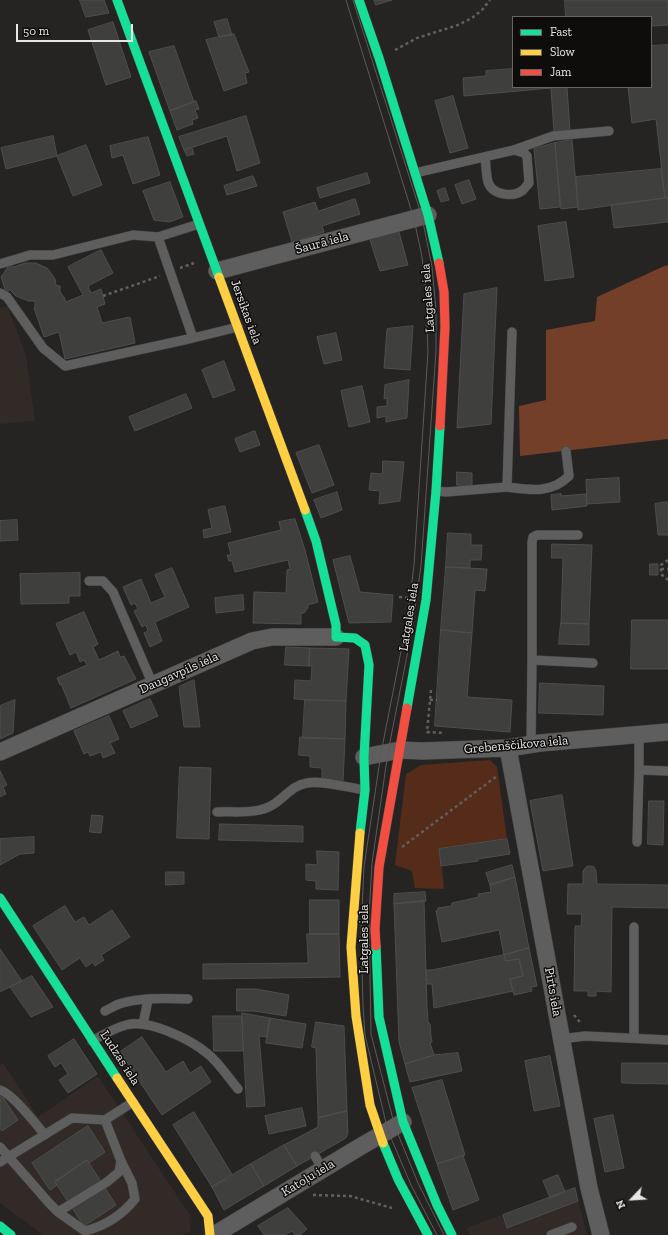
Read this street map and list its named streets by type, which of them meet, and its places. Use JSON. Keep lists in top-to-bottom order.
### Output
{
  "streets": {
    "street": [
      "Šaurā iela",
      "Latgales iela",
      "Jersikas iela",
      "Daugavpils iela",
      "Grebenščikova iela",
      "Pirts iela",
      "Ludzas iela",
      "Katoļu iela"
    ]
  },
  "crossings": [
    ["Šaurā iela", "Latgales iela"],
    ["Šaurā iela", "Jersikas iela"],
    ["Latgales iela", "Daugavpils iela"],
    ["Latgales iela", "Grebenščikova iela"],
    ["Latgales iela", "Katoļu iela"],
    ["Jersikas iela", "Daugavpils iela"],
    ["Grebenščikova iela", "Pirts iela"]
  ],
  "legend": ["Fast", "Slow", "Jam"],
  "scale_bar": "50 m",
  "north": "bottom left"
}
